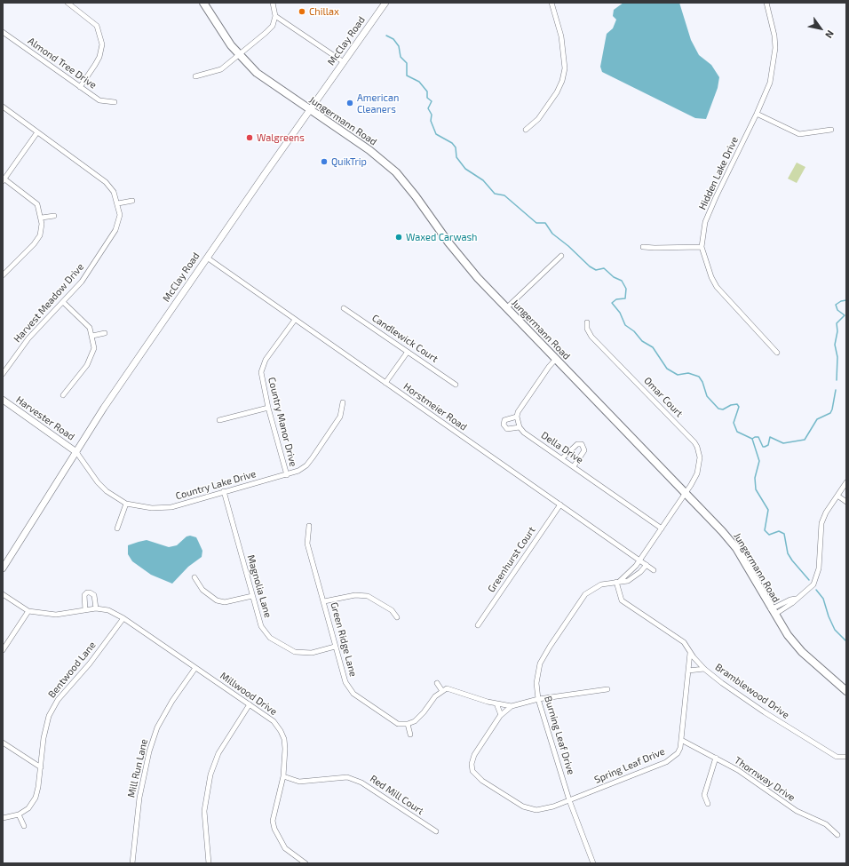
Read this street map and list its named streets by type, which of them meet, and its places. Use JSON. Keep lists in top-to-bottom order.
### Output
{
  "streets": {
    "main road": ["McClay Road", "Jungermann Road", "Harvester Road"],
    "street": [
      "Almond Tree Drive",
      "Hidden Lake Drive",
      "Harvest Meadow Drive",
      "Candlewick Court",
      "Omar Court",
      "Horstmeier Road",
      "Country Manor Drive",
      "Della Drive",
      "Country Lake Drive",
      "Greenhurst Court",
      "Magnolia Lane",
      "Green Ridge Lane",
      "Bentwood Lane",
      "Bramblewood Drive",
      "Millwood Drive",
      "Burning Leaf Drive",
      "Spring Leaf Drive",
      "Mill Run Lane",
      "Thornway Drive",
      "Red Mill Court"
    ]
  },
  "crossings": [
    ["McClay Road", "Jungermann Road"],
    ["McClay Road", "Horstmeier Road"],
    ["McClay Road", "Harvester Road"],
    ["McClay Road", "Country Lake Drive"],
    ["Jungermann Road", "Omar Court"],
    ["Jungermann Road", "Burning Leaf Drive"],
    ["Omar Court", "Burning Leaf Drive"],
    ["Horstmeier Road", "Country Manor Drive"],
    ["Horstmeier Road", "Greenhurst Court"],
    ["Horstmeier Road", "Burning Leaf Drive"],
    ["Harvester Road", "Country Lake Drive"],
    ["Country Manor Drive", "Country Lake Drive"],
    ["Della Drive", "Burning Leaf Drive"],
    ["Country Lake Drive", "Magnolia Lane"],
    ["Magnolia Lane", "Green Ridge Lane"],
    ["Bentwood Lane", "Millwood Drive"],
    ["Bramblewood Drive", "Burning Leaf Drive"],
    ["Bramblewood Drive", "Spring Leaf Drive"],
    ["Millwood Drive", "Mill Run Lane"],
    ["Millwood Drive", "Red Mill Court"],
    ["Burning Leaf Drive", "Spring Leaf Drive"],
    ["Spring Leaf Drive", "Thornway Drive"]
  ],
  "places": [
    "Chillax",
    "American Cleaners",
    "Walgreens",
    "QuikTrip",
    "Waxed Carwash"
  ],
  "north": "bottom right"
}
